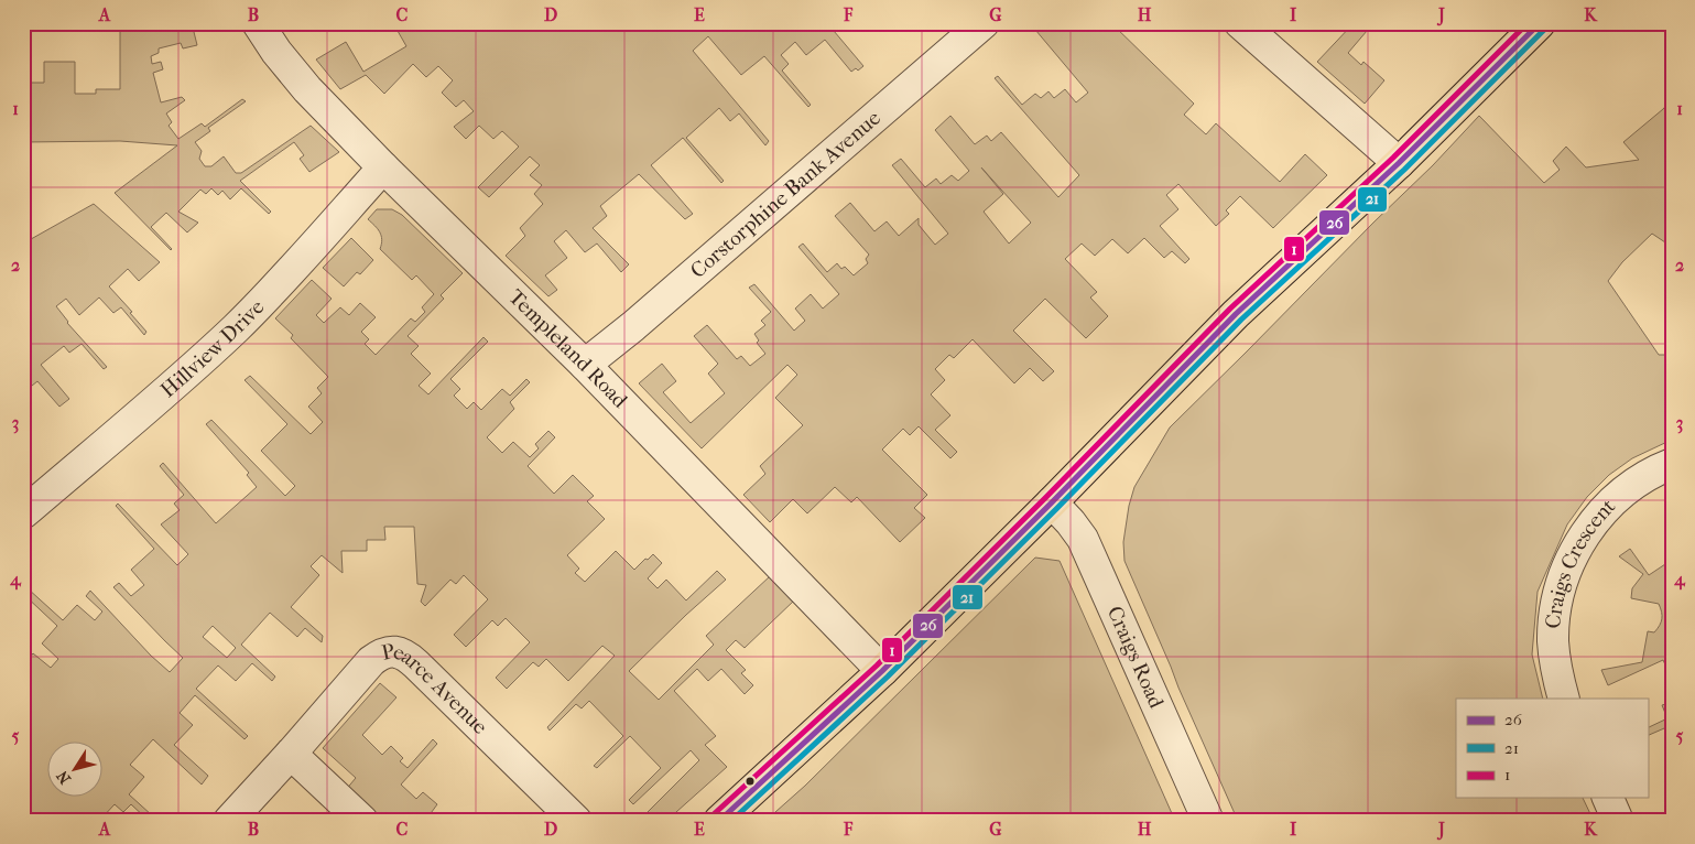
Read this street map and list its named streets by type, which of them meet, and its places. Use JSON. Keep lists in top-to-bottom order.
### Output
{
  "streets": {
    "street": [
      "Corstorphine Bank Avenue",
      "Hillview Drive",
      "Templeland Road",
      "Craigs Crescent",
      "Craigs Road",
      "Pearce Avenue"
    ]
  },
  "crossings": [
    ["Corstorphine Bank Avenue", "Templeland Road"],
    ["Hillview Drive", "Templeland Road"]
  ],
  "lines": ["transit line 26", "transit line 1", "transit line 21"],
  "legend": ["26", "21", "1"],
  "north": "bottom left",
  "grid": {
    "columns": [
      "A",
      "B",
      "C",
      "D",
      "E",
      "F",
      "G",
      "H",
      "I",
      "J",
      "K"
    ],
    "rows": [
      "1",
      "2",
      "3",
      "4",
      "5"
    ]
  }
}
